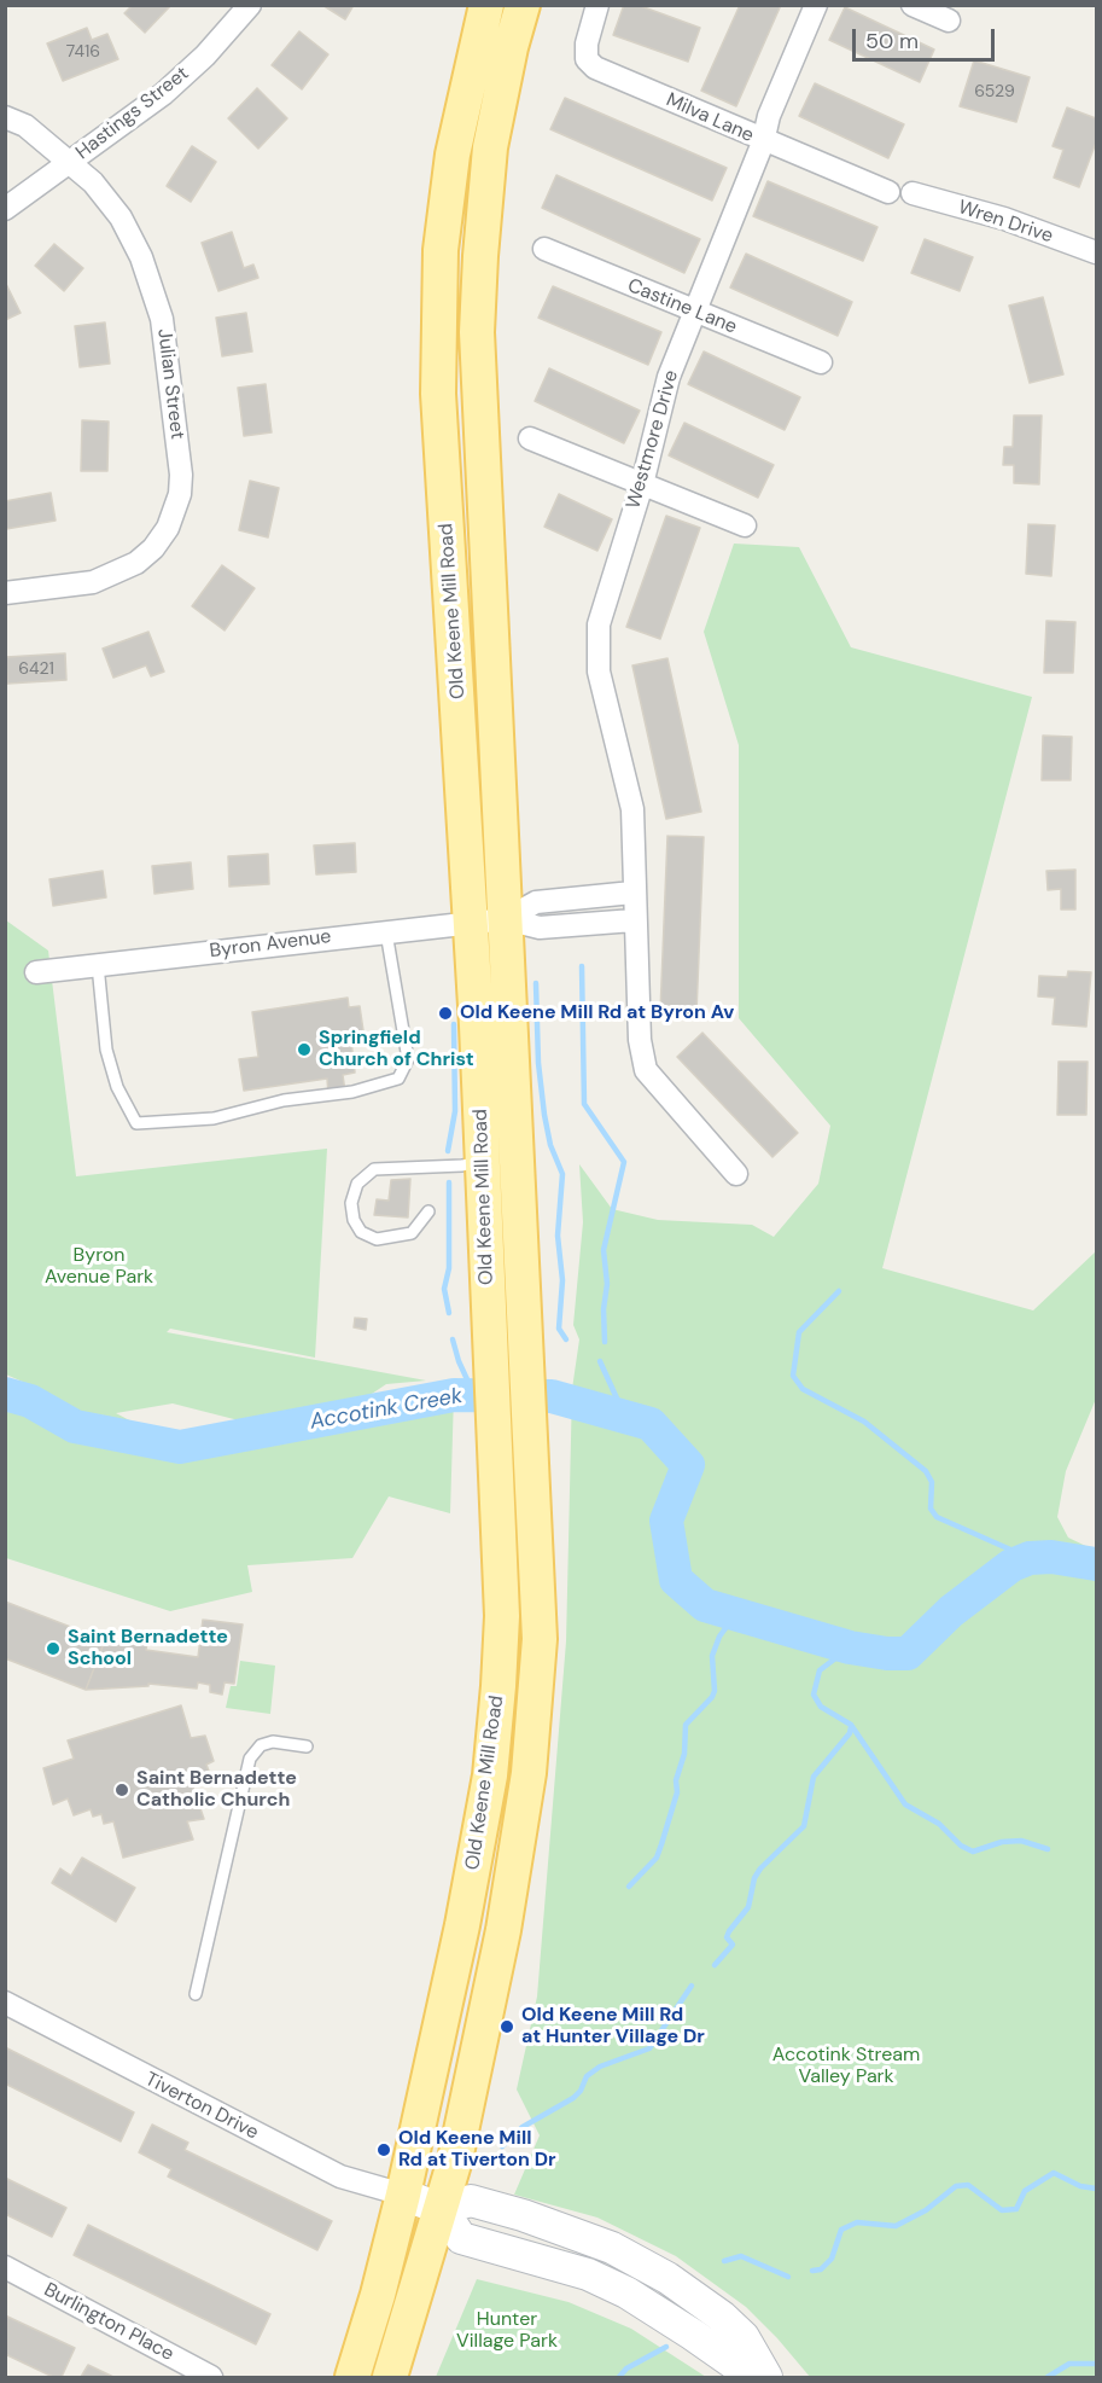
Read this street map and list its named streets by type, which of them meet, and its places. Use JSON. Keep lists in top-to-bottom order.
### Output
{
  "streets": {
    "main road": ["Old Keene Mill Road"],
    "street": [
      "Hastings Street",
      "Milva Lane",
      "Wren Drive",
      "Castine Lane",
      "Julian Street",
      "Westmore Drive",
      "Byron Avenue",
      "Tiverton Drive",
      "Burlington Place"
    ]
  },
  "crossings": [
    ["Hastings Street", "Julian Street"],
    ["Milva Lane", "Westmore Drive"],
    ["Castine Lane", "Westmore Drive"],
    ["Old Keene Mill Road", "Byron Avenue"],
    ["Old Keene Mill Road", "Tiverton Drive"]
  ],
  "water": ["Accotink Creek"],
  "parks": ["Byron Avenue Park", "Accotink Stream Valley Park", "Hunter Village Park"],
  "places": [
    "Old Keene Mill Rd at Byron Av",
    "Springfield Church of Christ",
    "Saint Bernadette School",
    "Saint Bernadette Catholic Church",
    "Old Keene Mill Rd at Hunter Village Dr",
    "Old Keene Mill Rd at Tiverton Dr"
  ],
  "house_numbers": ["7416", "6529", "6421"],
  "scale_bar": "50 m"
}
